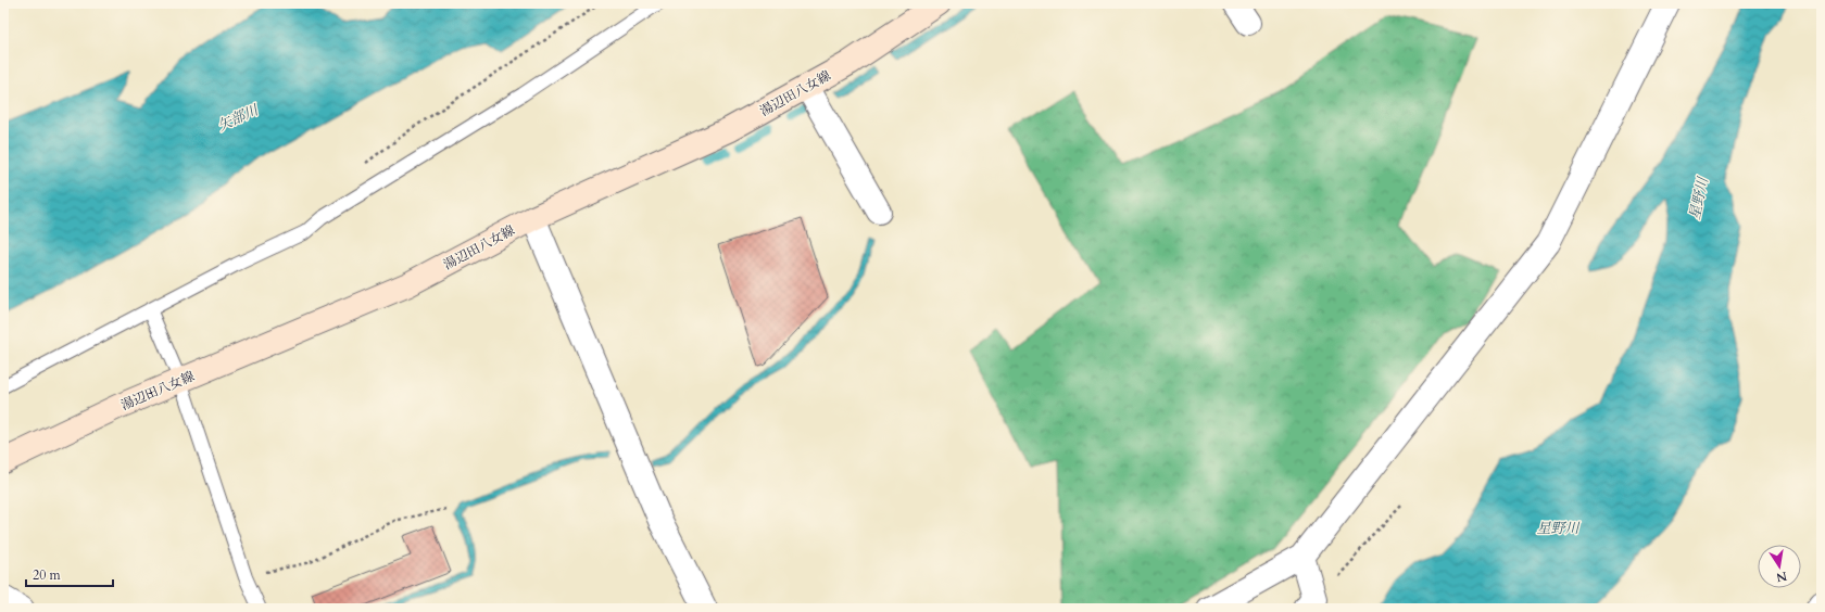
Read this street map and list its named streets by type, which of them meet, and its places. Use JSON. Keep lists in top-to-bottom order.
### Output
{
  "streets": {
    "main road": ["湯辺田八女線"]
  },
  "water": ["矢部川", "星野川"],
  "scale_bar": "20 m",
  "north": "bottom"
}
